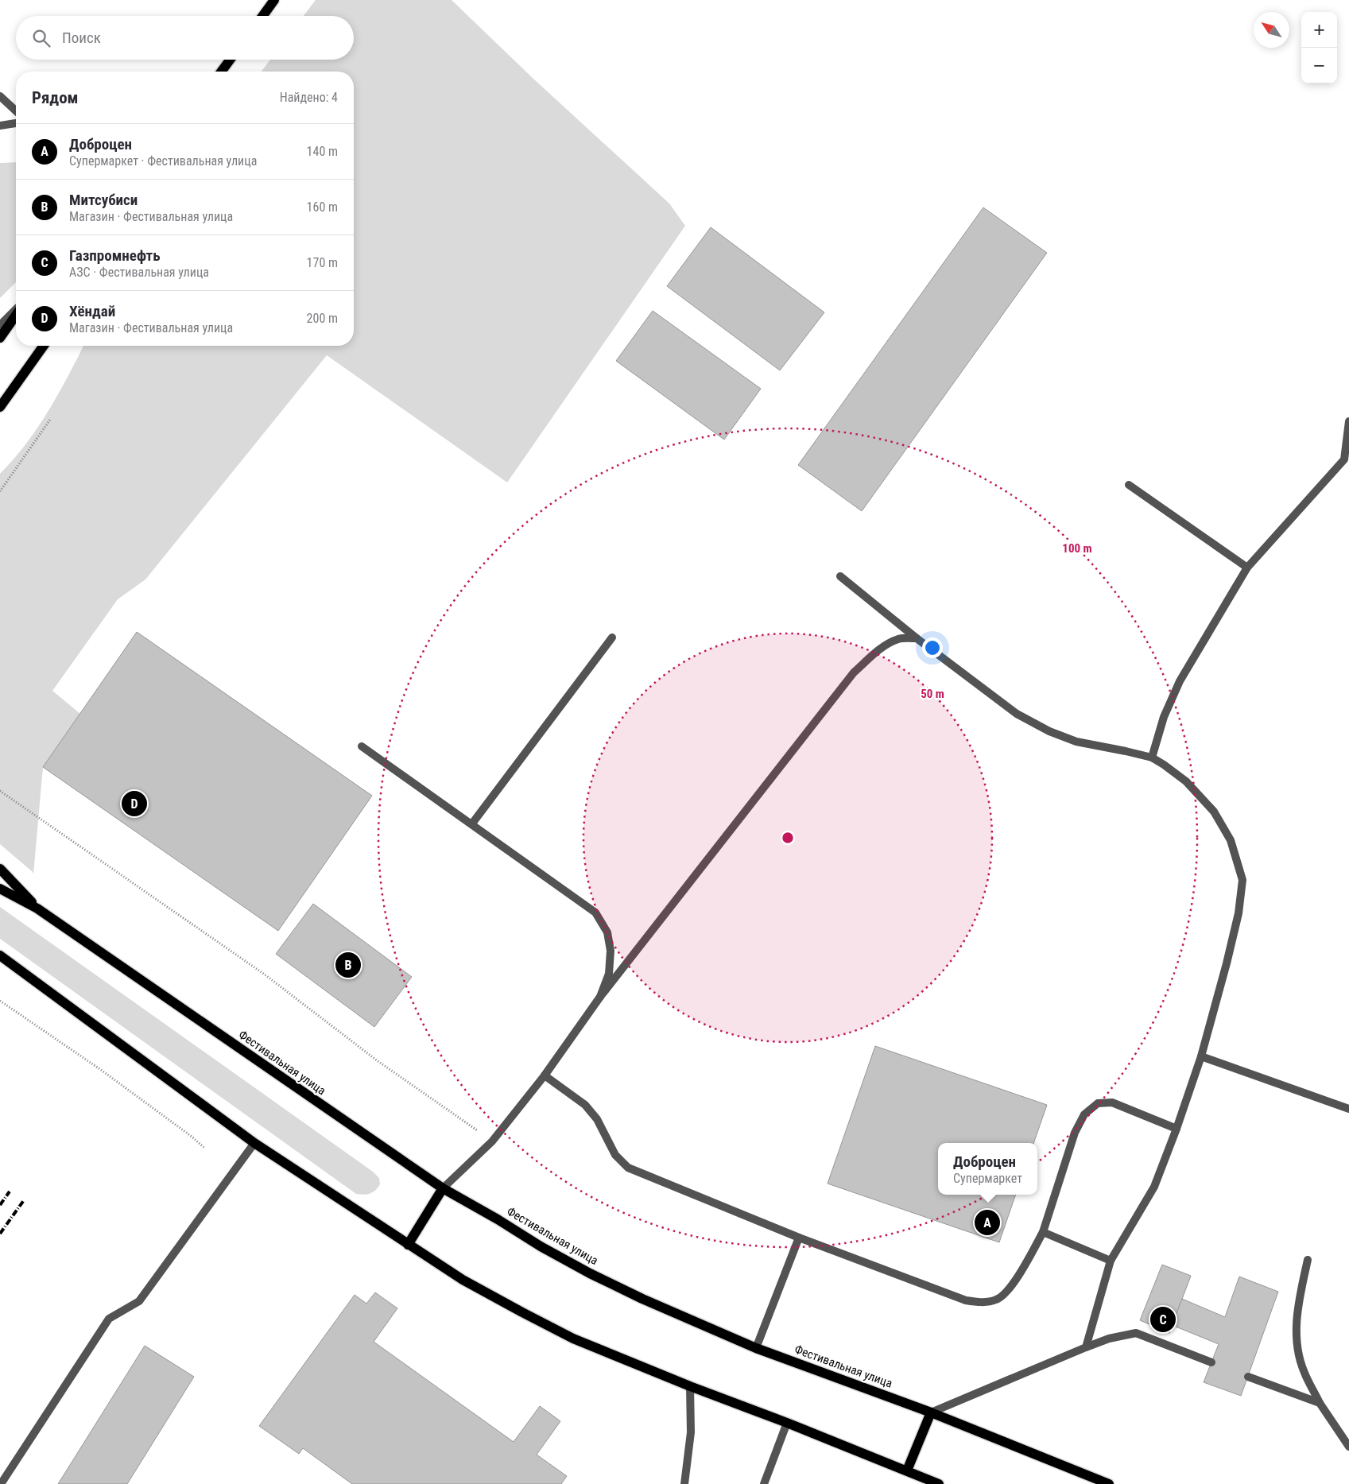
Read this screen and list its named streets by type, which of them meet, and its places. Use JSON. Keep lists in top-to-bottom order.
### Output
{
  "streets": {
    "main road": ["Фестивальная улица"]
  },
  "north": "top left",
  "page": {
    "map_buttons": ["+", "−"],
    "search": "Поиск",
    "heading": ["Рядом", "Найдено: 4"],
    "list": [
      {
        "mark": "A",
        "name": "Доброцен",
        "note": "Супермаркет · Фестивальная улица",
        "value": "140 m"
      },
      {
        "mark": "B",
        "name": "Митсубиси",
        "note": "Магазин · Фестивальная улица",
        "value": "160 m"
      },
      {
        "mark": "C",
        "name": "Газпромнефть",
        "note": "АЗС · Фестивальная улица",
        "value": "170 m"
      },
      {
        "mark": "D",
        "name": "Хёндай",
        "note": "Магазин · Фестивальная улица",
        "value": "200 m"
      }
    ],
    "pins": [
      "D",
      "B",
      "A",
      "C"
    ],
    "popup": ["Доброцен", "Супермаркет"]
  },
  "rings": ["100 m", "50 m"]
}
